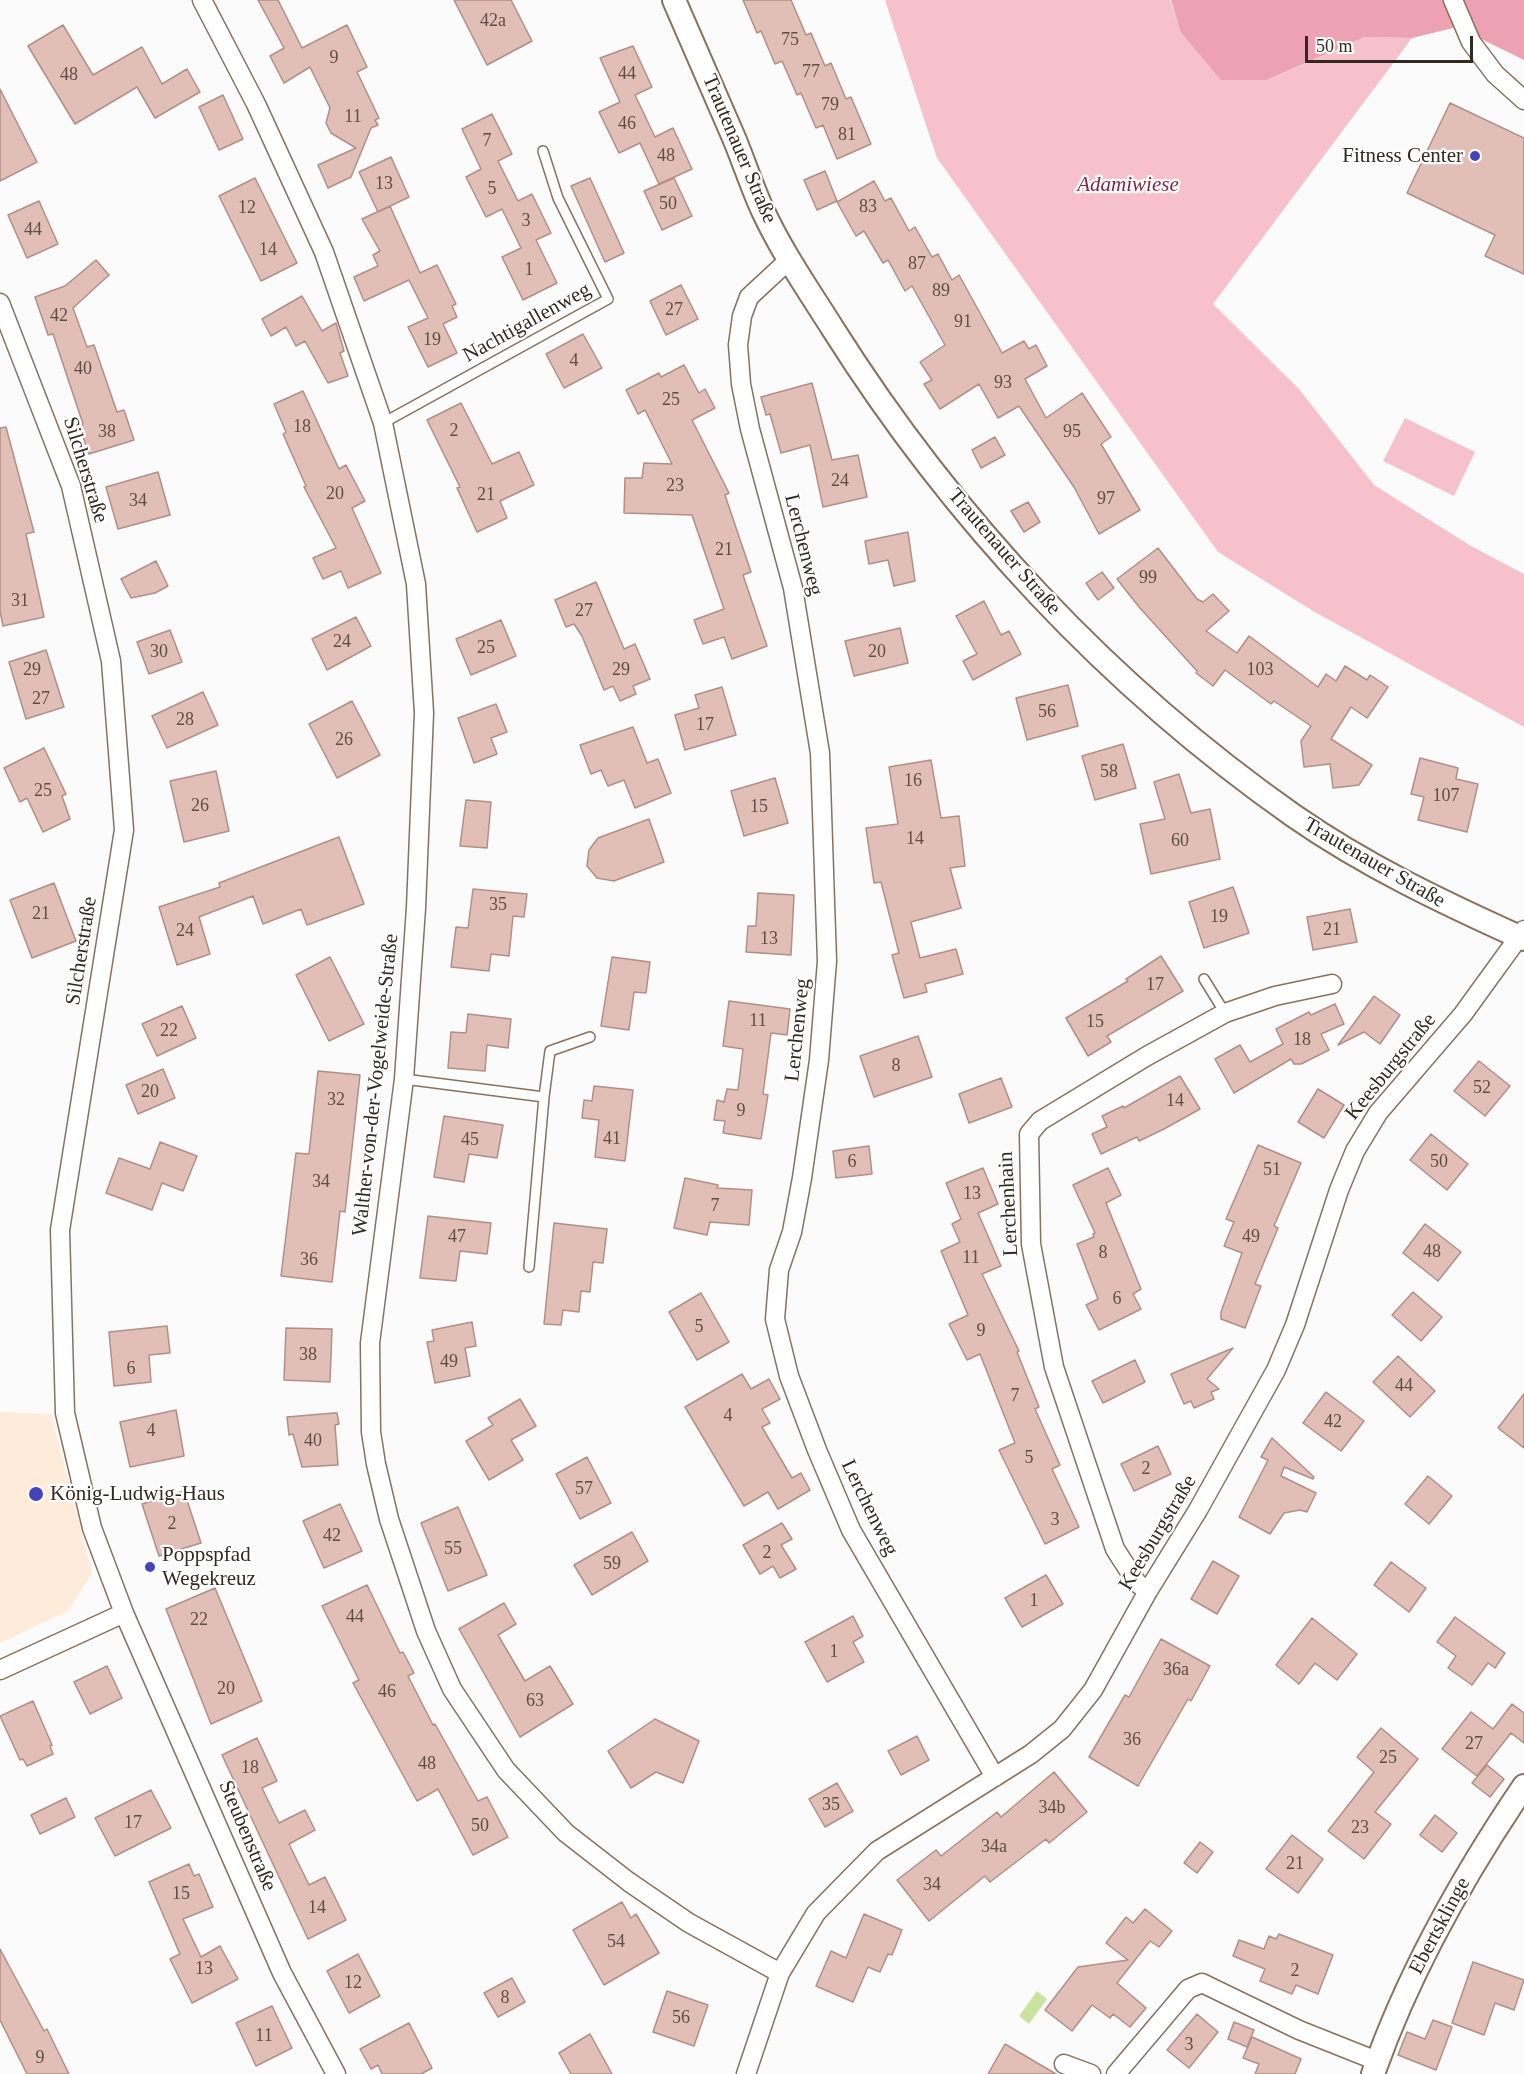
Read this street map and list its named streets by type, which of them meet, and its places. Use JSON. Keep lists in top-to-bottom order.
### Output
{
  "streets": {
    "street": [
      "Trautenauer Straße",
      "Silcherstraße",
      "Lerchenweg",
      "Keesburgstraße",
      "Walther-von-der-Vogelweide-Straße",
      "Lerchenhain",
      "Steubenstraße",
      "Ebertsklinge"
    ],
    "lane": ["Nachtigallenweg"]
  },
  "crossings": [
    ["Trautenauer Straße", "Lerchenweg"],
    ["Trautenauer Straße", "Keesburgstraße"],
    ["Nachtigallenweg", "Walther-von-der-Vogelweide-Straße"],
    ["Silcherstraße", "Steubenstraße"],
    ["Lerchenweg", "Keesburgstraße"],
    ["Keesburgstraße", "Walther-von-der-Vogelweide-Straße"],
    ["Keesburgstraße", "Lerchenhain"]
  ],
  "parks": ["Adamiwiese"],
  "places": ["Fitness Center", "König-Ludwig-Haus", "Poppspfad Wegekreuz"],
  "house_numbers": [
    "42a",
    "75",
    "9",
    "77",
    "44",
    "48",
    "79",
    "11",
    "46",
    "81",
    "7",
    "48",
    "13",
    "5",
    "50",
    "83",
    "12",
    "3",
    "44",
    "14",
    "87",
    "1",
    "89",
    "27",
    "42",
    "91",
    "19",
    "4",
    "40",
    "93",
    "25",
    "18",
    "2",
    "38",
    "95",
    "24",
    "23",
    "20",
    "21",
    "97",
    "34",
    "21",
    "99",
    "31",
    "27",
    "24",
    "25",
    "30",
    "20",
    "29",
    "29",
    "103",
    "27",
    "56",
    "28",
    "17",
    "26",
    "58",
    "16",
    "25",
    "107",
    "26",
    "15",
    "14",
    "60",
    "35",
    "21",
    "19",
    "21",
    "24",
    "13",
    "17",
    "11",
    "15",
    "22",
    "18",
    "8",
    "52",
    "20",
    "32",
    "14",
    "9",
    "41",
    "45",
    "6",
    "50",
    "51",
    "34",
    "13",
    "7",
    "47",
    "49",
    "48",
    "8",
    "11",
    "36",
    "6",
    "5",
    "9",
    "38",
    "49",
    "6",
    "44",
    "7",
    "4",
    "42",
    "4",
    "40",
    "5",
    "2",
    "57",
    "3",
    "2",
    "42",
    "55",
    "2",
    "59",
    "1",
    "44",
    "22",
    "1",
    "36a",
    "20",
    "46",
    "63",
    "36",
    "27",
    "25",
    "48",
    "18",
    "35",
    "34b",
    "17",
    "50",
    "23",
    "34a",
    "21",
    "34",
    "15",
    "14",
    "54",
    "13",
    "2",
    "12",
    "8",
    "56",
    "11",
    "3",
    "9"
  ],
  "scale_bar": "50 m"
}
